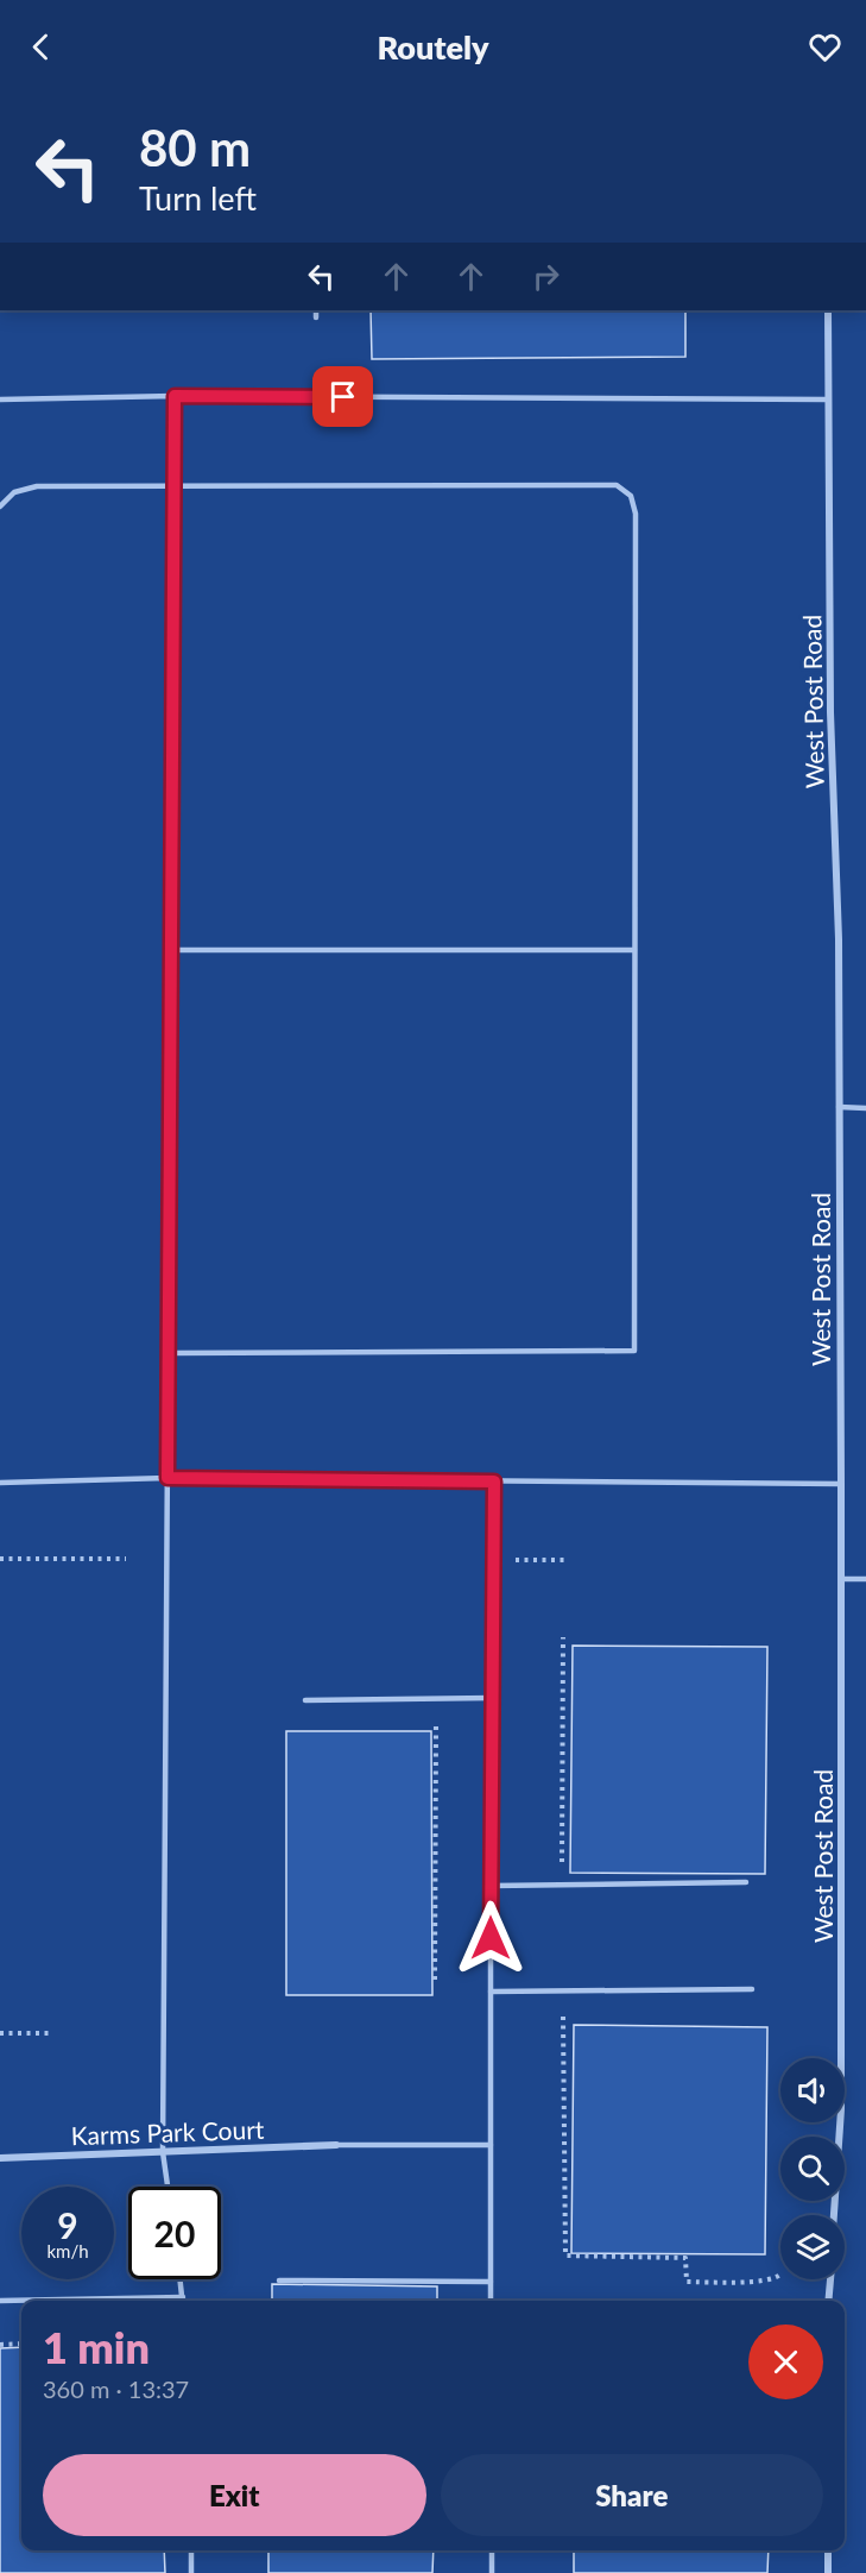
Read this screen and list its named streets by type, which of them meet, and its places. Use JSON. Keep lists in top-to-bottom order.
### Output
{
  "streets": {
    "street": ["West Post Road", "Karms Park Court"]
  },
  "page": {
    "header": "Routely",
    "turn": ["80 m", "Turn left"],
    "speed": "9 km/h",
    "limit": "20",
    "heading": ["1 min", "360 m · 13:37"],
    "buttons": ["Exit", "Share"]
  }
}
